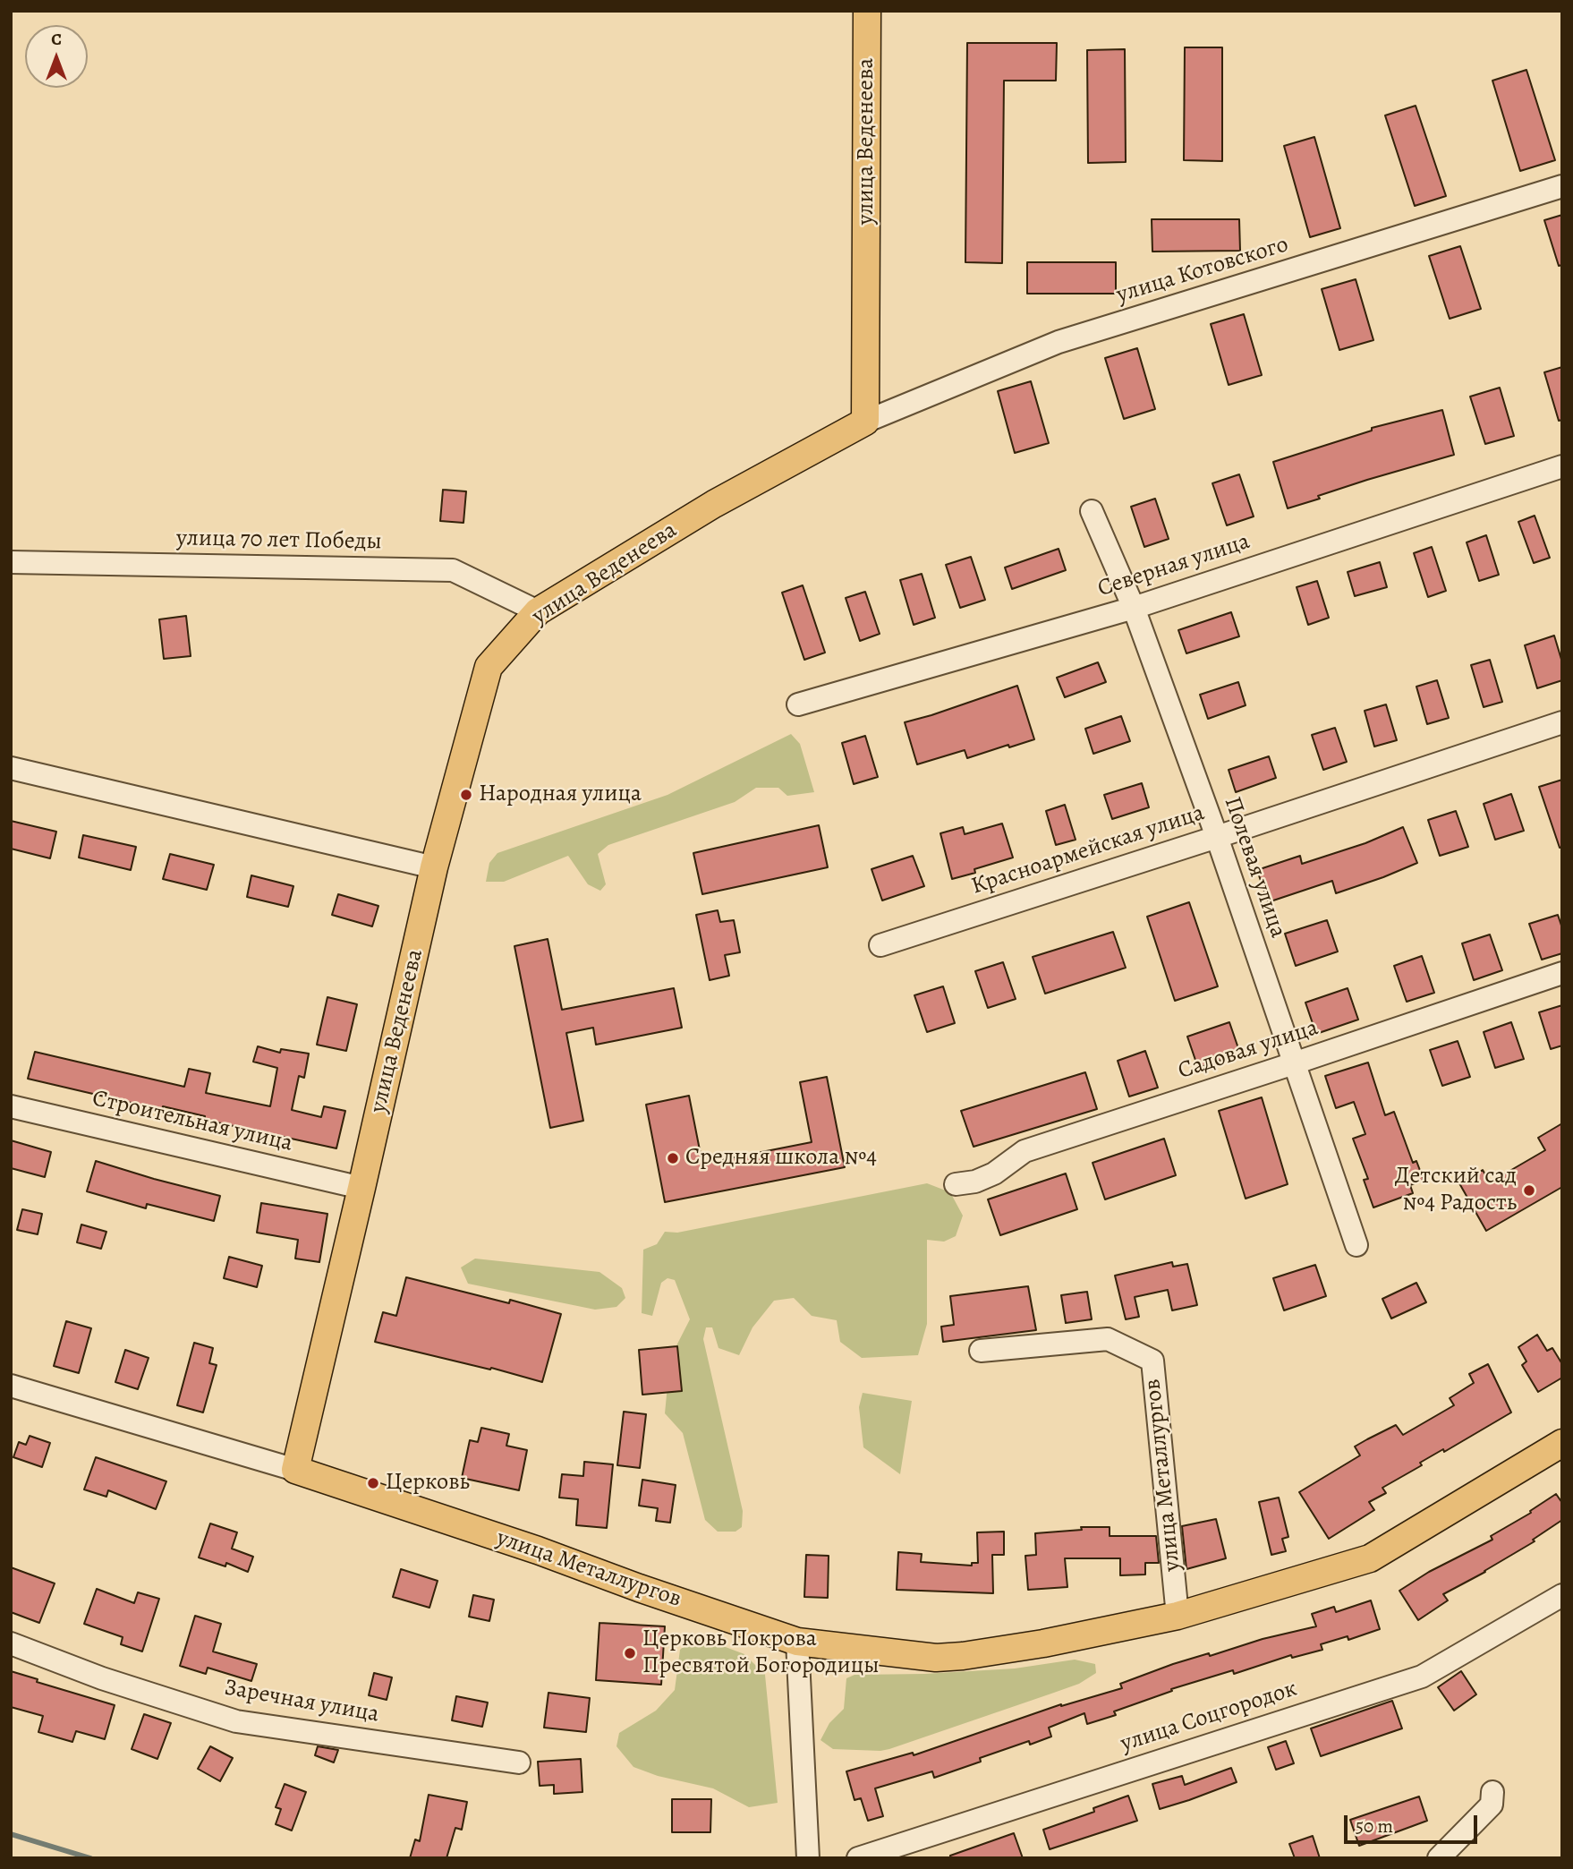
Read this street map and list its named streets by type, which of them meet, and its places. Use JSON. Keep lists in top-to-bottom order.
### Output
{
  "streets": {
    "main road": ["улица Веденеева", "улица Металлургов"],
    "street": [
      "улица Котовского",
      "улица 70 лет Победы",
      "Северная улица",
      "Красноармейская улица",
      "Полевая улица",
      "Садовая улица",
      "Строительная улица",
      "Заречная улица",
      "улица Соцгородок"
    ]
  },
  "crossings": [
    ["улица Веденеева", "улица Котовского"],
    ["улица Веденеева", "улица 70 лет Победы"],
    ["улица Веденеева", "Строительная улица"],
    ["улица Веденеева", "улица Металлургов"],
    ["Северная улица", "Полевая улица"],
    ["Красноармейская улица", "Полевая улица"],
    ["Полевая улица", "Садовая улица"]
  ],
  "places": [
    "Народная улица",
    "Средняя школа №4",
    "Детский сад №4 Радость",
    "Церковь",
    "Церковь Покрова Пресвятой Богородицы"
  ],
  "scale_bar": "50 m",
  "north": "top"
}
